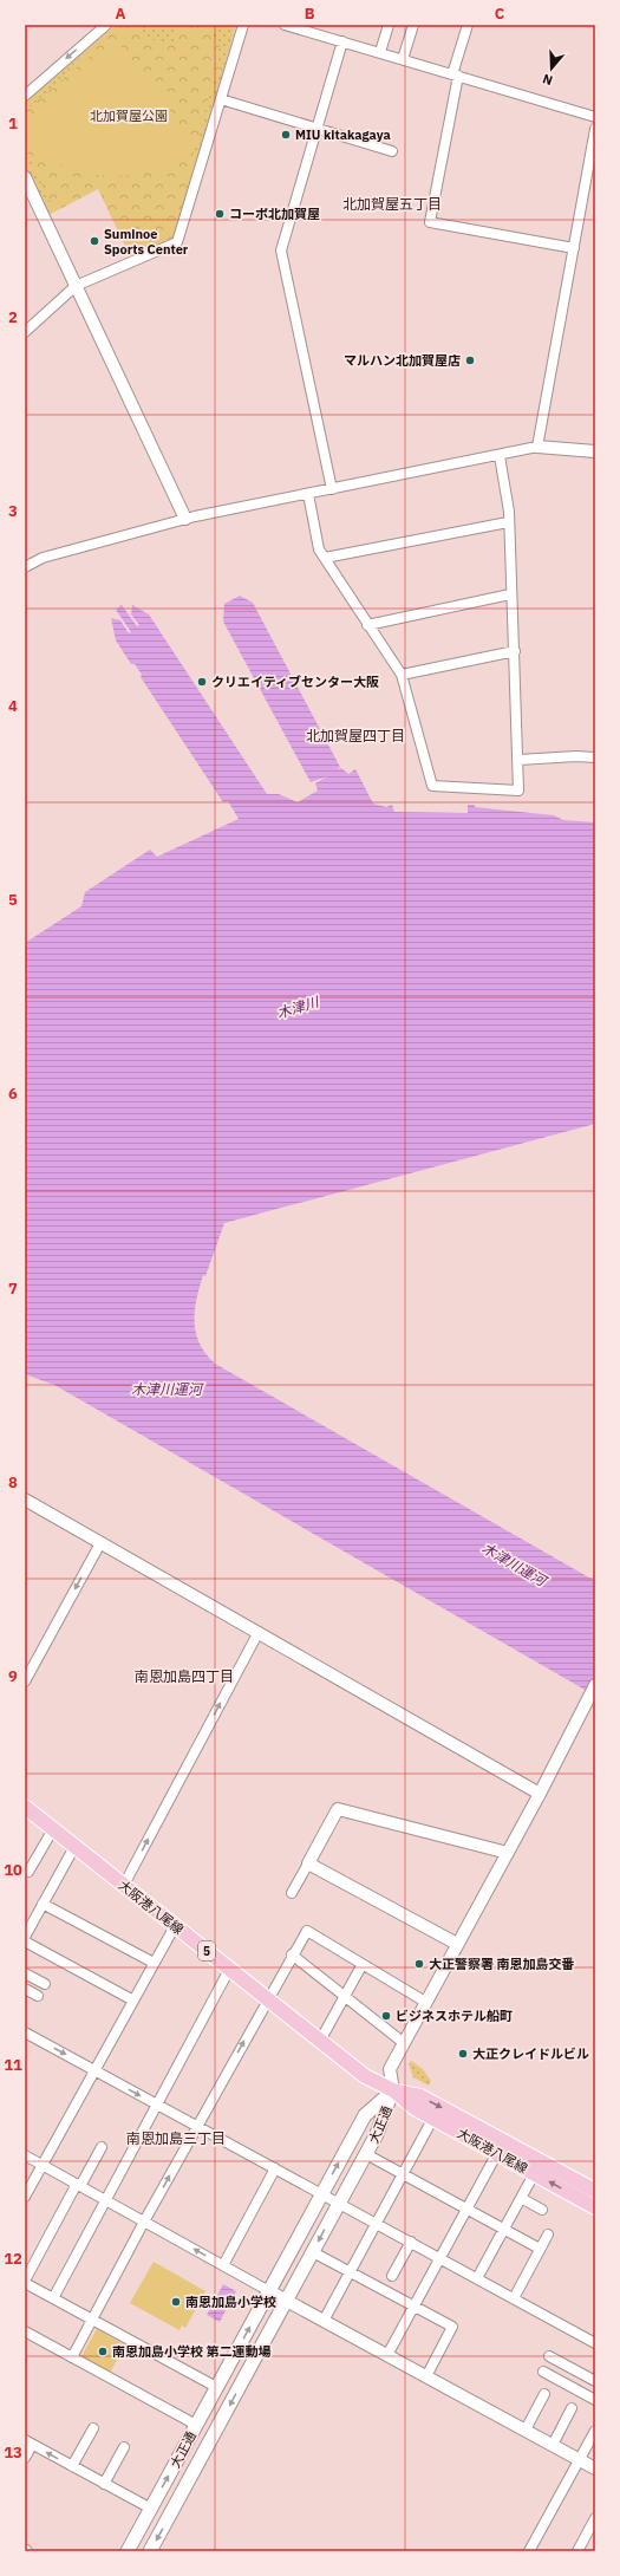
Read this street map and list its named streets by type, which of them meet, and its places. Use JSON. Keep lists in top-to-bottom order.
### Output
{
  "streets": {
    "main road": ["大阪港八尾線", "5", "大正通"]
  },
  "crossings": [
    ["大阪港八尾線", "大正通"]
  ],
  "districts": [
    "北加賀屋五丁目",
    "北加賀屋四丁目",
    "南恩加島四丁目",
    "南恩加島三丁目"
  ],
  "water": ["木津川", "木津川運河"],
  "parks": ["北加賀屋公園"],
  "places": [
    "MIU kitakagaya",
    "コーポ北加賀屋",
    "Suminoe Sports Center",
    "マルハン北加賀屋店",
    "クリエイティブセンター大阪",
    "大正警察署 南恩加島交番",
    "ビジネスホテル船町",
    "大正クレイドルビル",
    "南恩加島小学校",
    "南恩加島小学校 第二運動場"
  ],
  "north": "bottom",
  "grid": {
    "columns": ["A", "B", "C"],
    "rows": [
      "1",
      "2",
      "3",
      "4",
      "5",
      "6",
      "7",
      "8",
      "9",
      "10",
      "11",
      "12",
      "13"
    ]
  }
}
